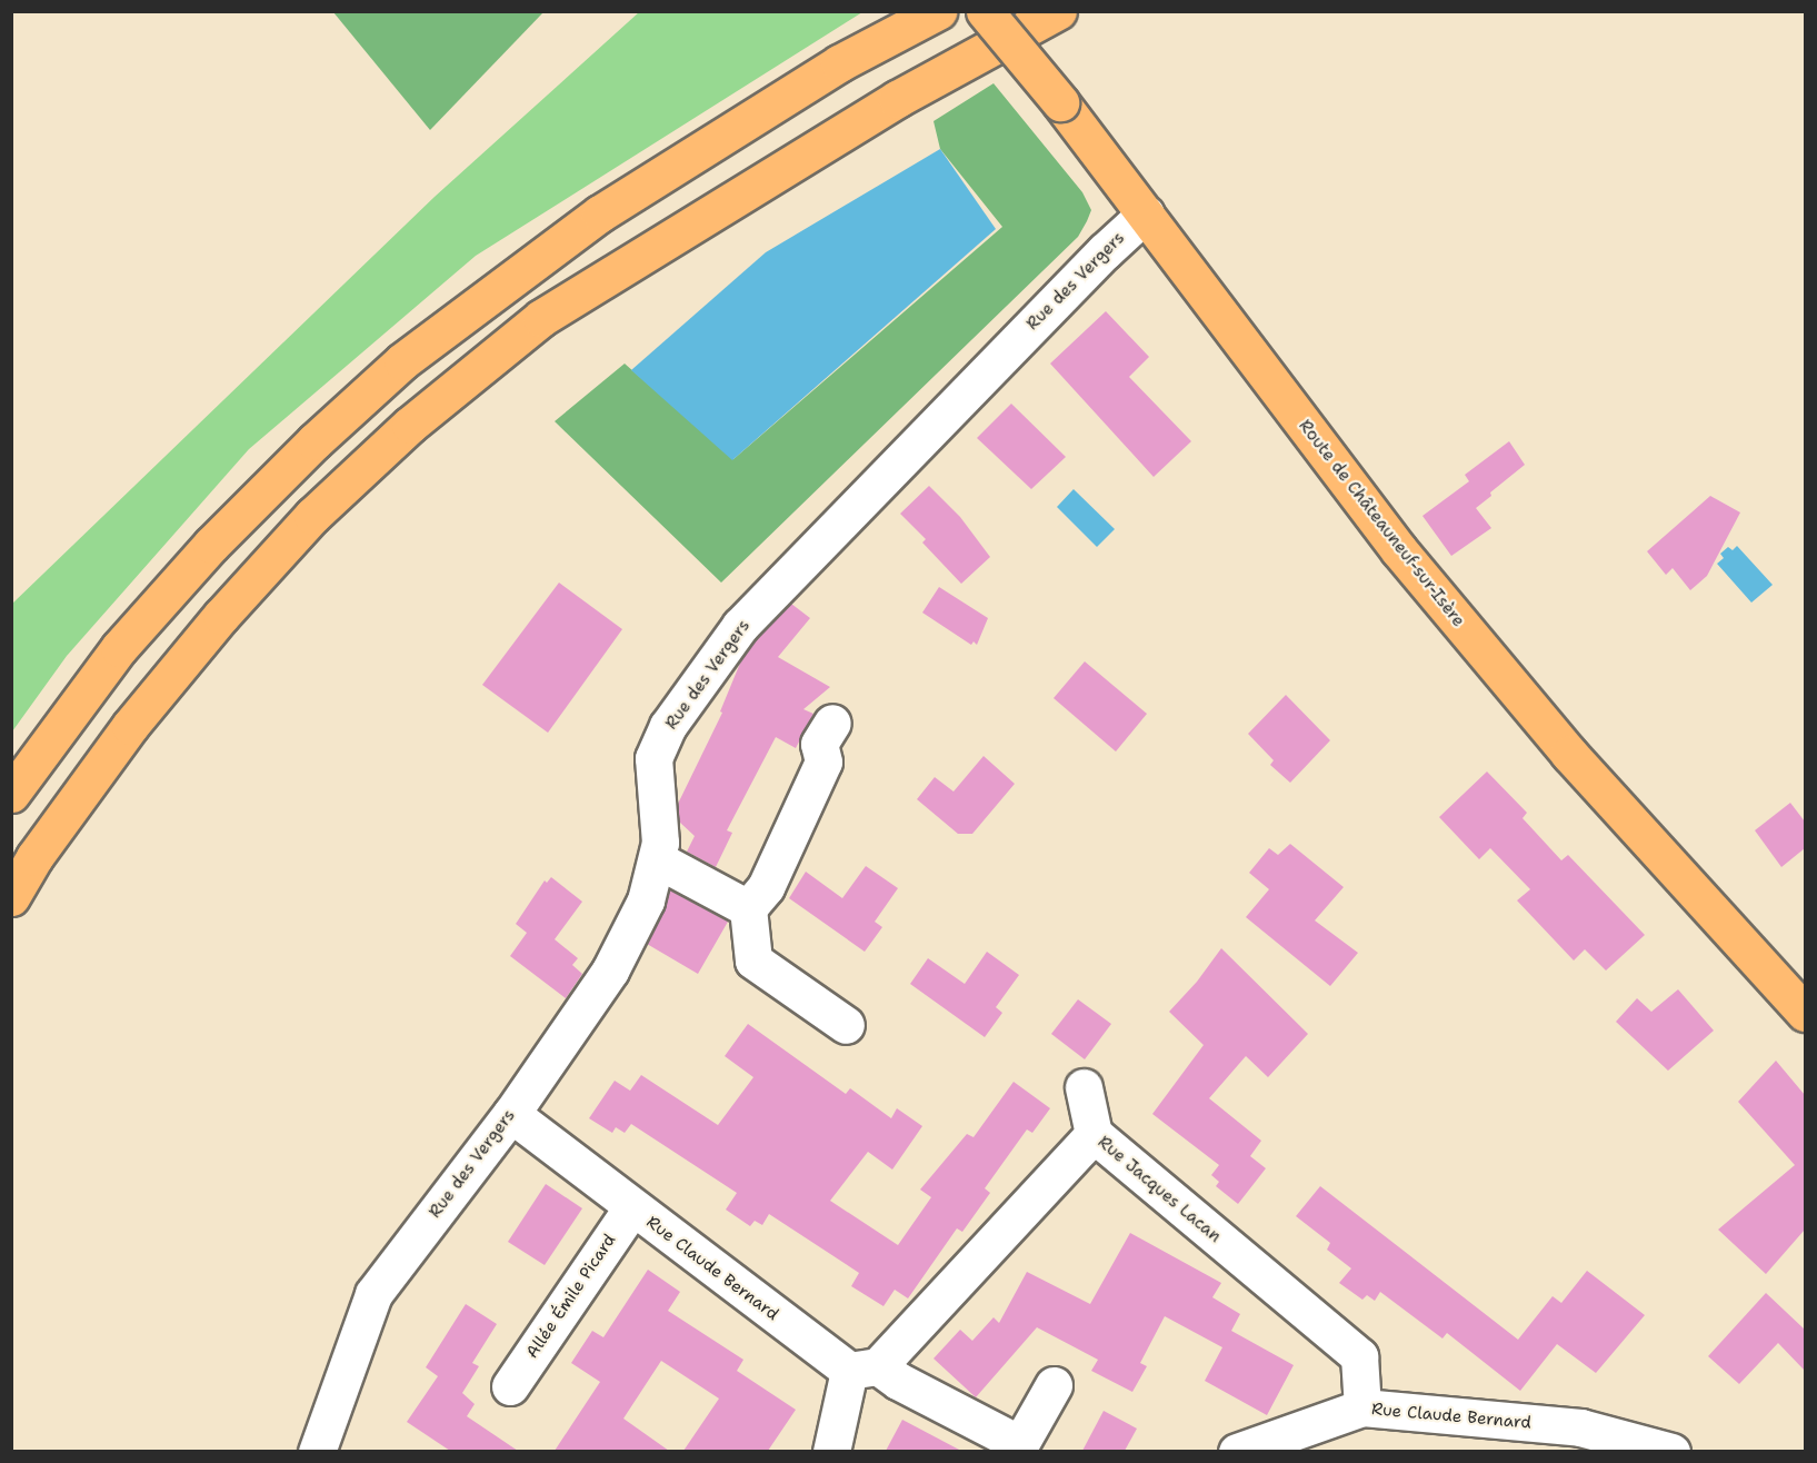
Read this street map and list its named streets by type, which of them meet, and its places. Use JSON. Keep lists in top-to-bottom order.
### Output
{
  "streets": {
    "main road": ["Route de Châteauneuf-sur-Isère"],
    "street": [
      "Rue des Vergers",
      "Rue Jacques Lacan",
      "Rue Claude Bernard",
      "Allée Émile Picard"
    ]
  },
  "crossings": [
    ["Rue des Vergers", "Route de Châteauneuf-sur-Isère"],
    ["Rue des Vergers", "Rue Claude Bernard"],
    ["Rue Jacques Lacan", "Rue Claude Bernard"],
    ["Rue Claude Bernard", "Allée Émile Picard"]
  ]
}
